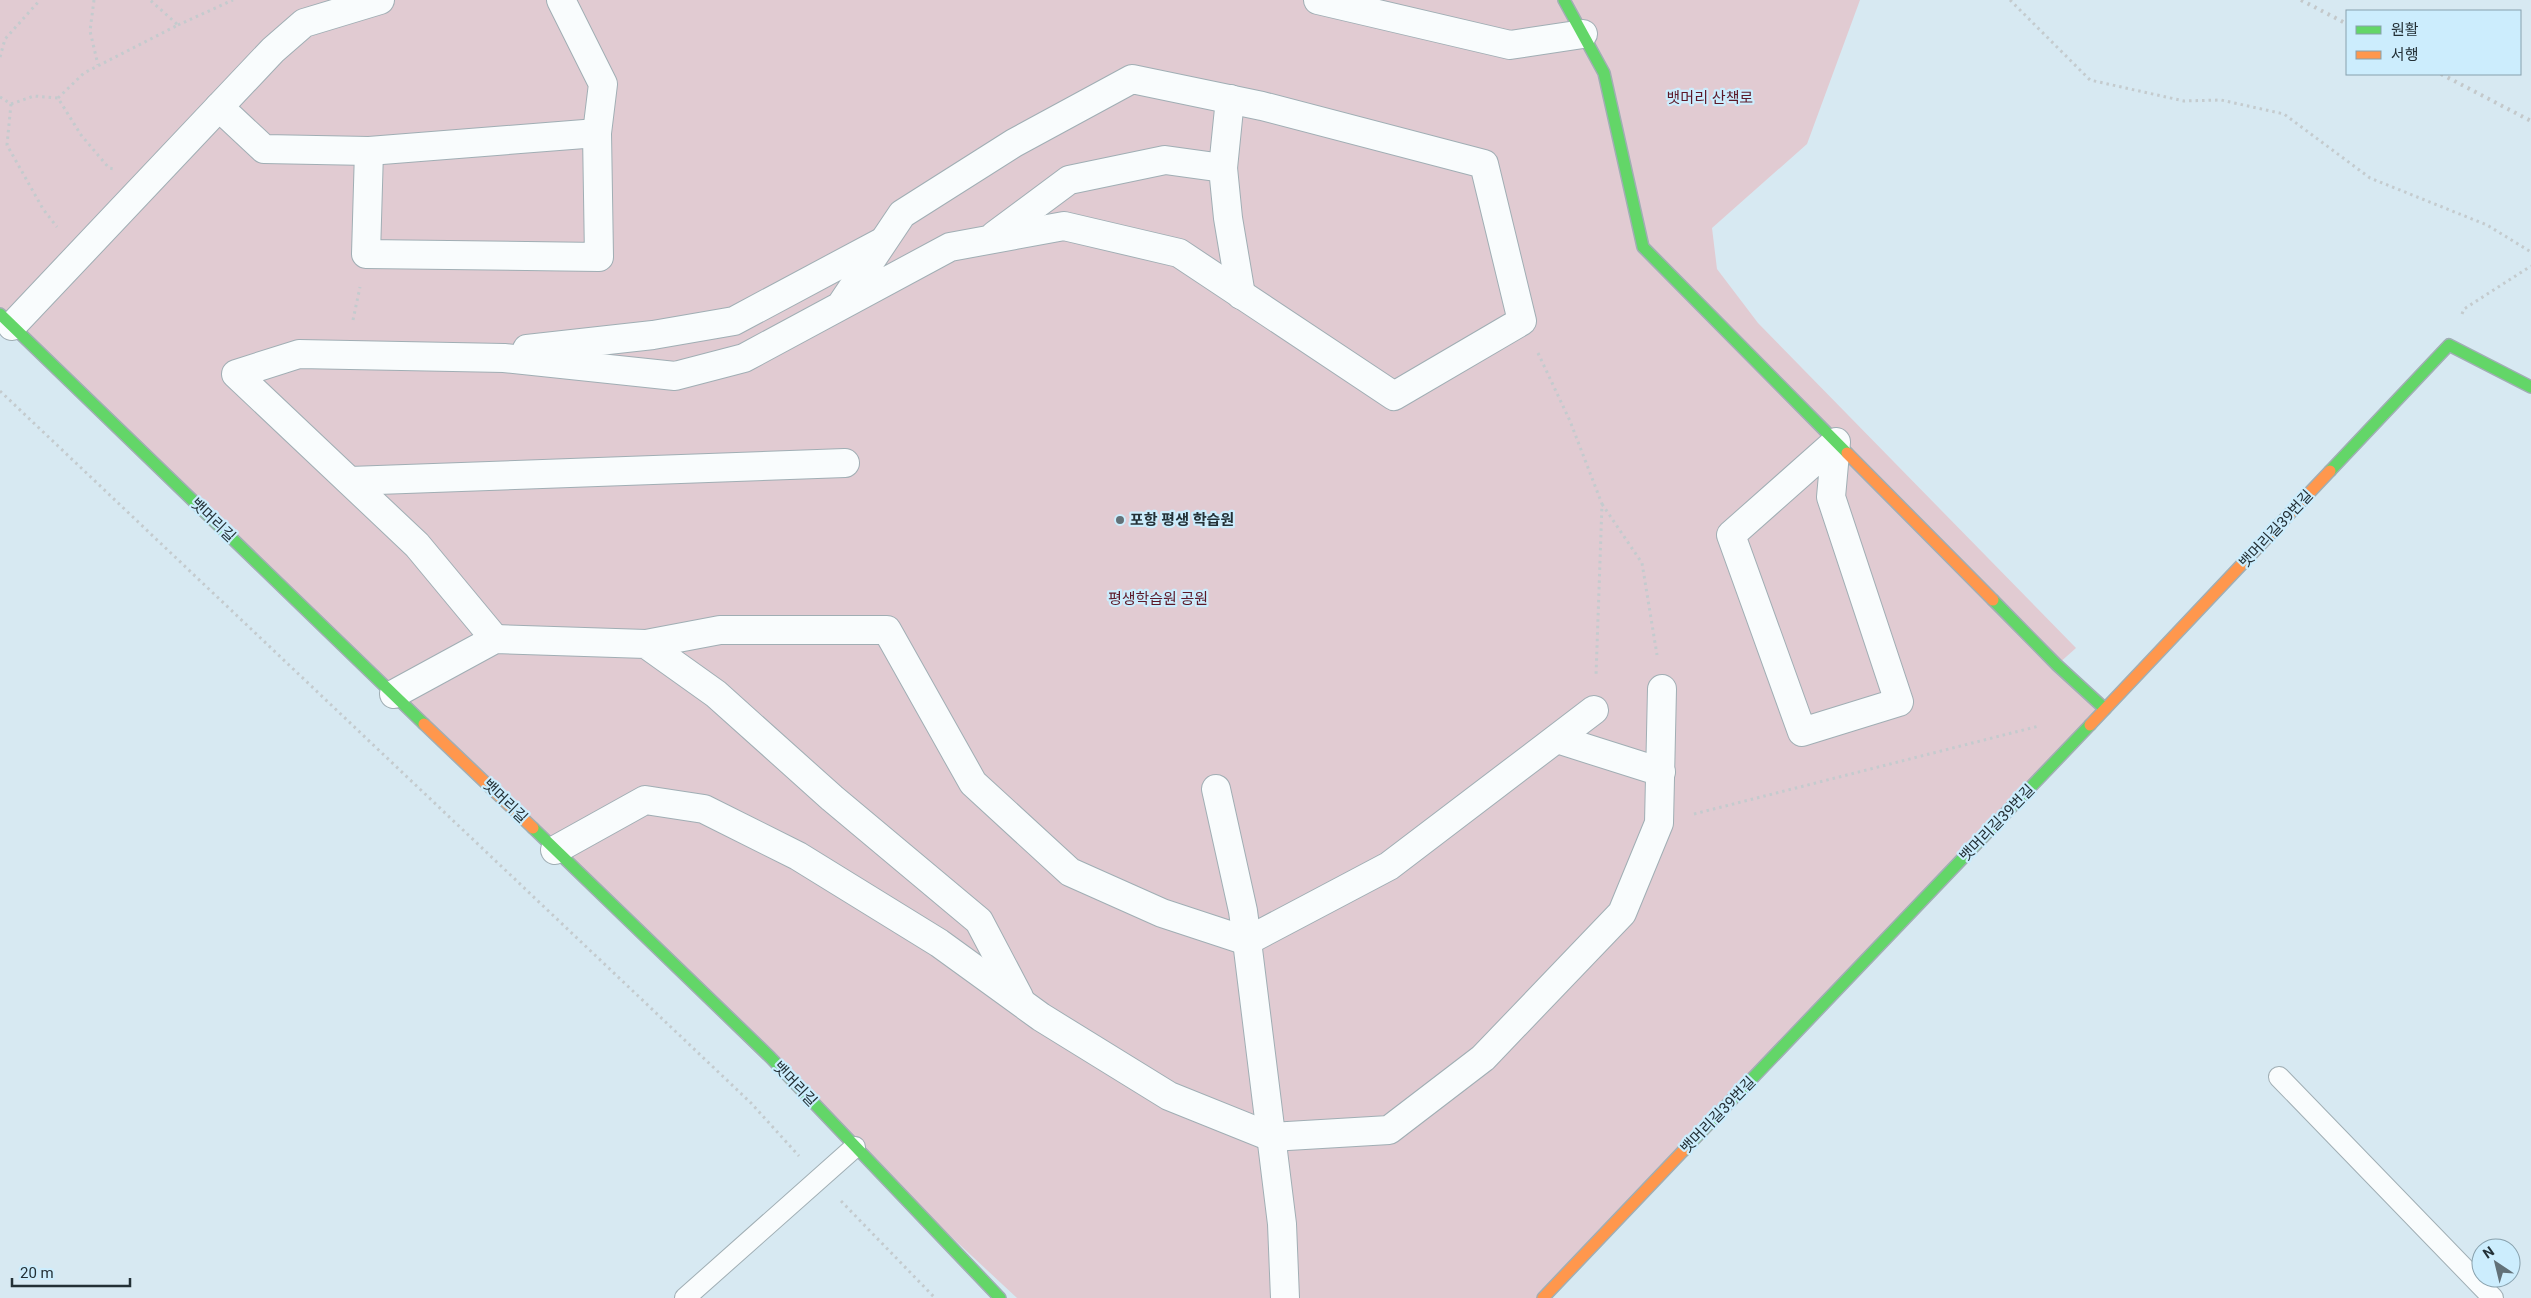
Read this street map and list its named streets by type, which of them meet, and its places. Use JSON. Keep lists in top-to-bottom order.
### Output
{
  "streets": {
    "street": ["뱃머리길", "뱃머리길39번길"]
  },
  "parks": ["뱃머리 산책로", "평생학습원 공원"],
  "places": ["포항 평생 학습원"],
  "legend": ["원활", "서행"],
  "scale_bar": "20 m",
  "north": "top left"
}
